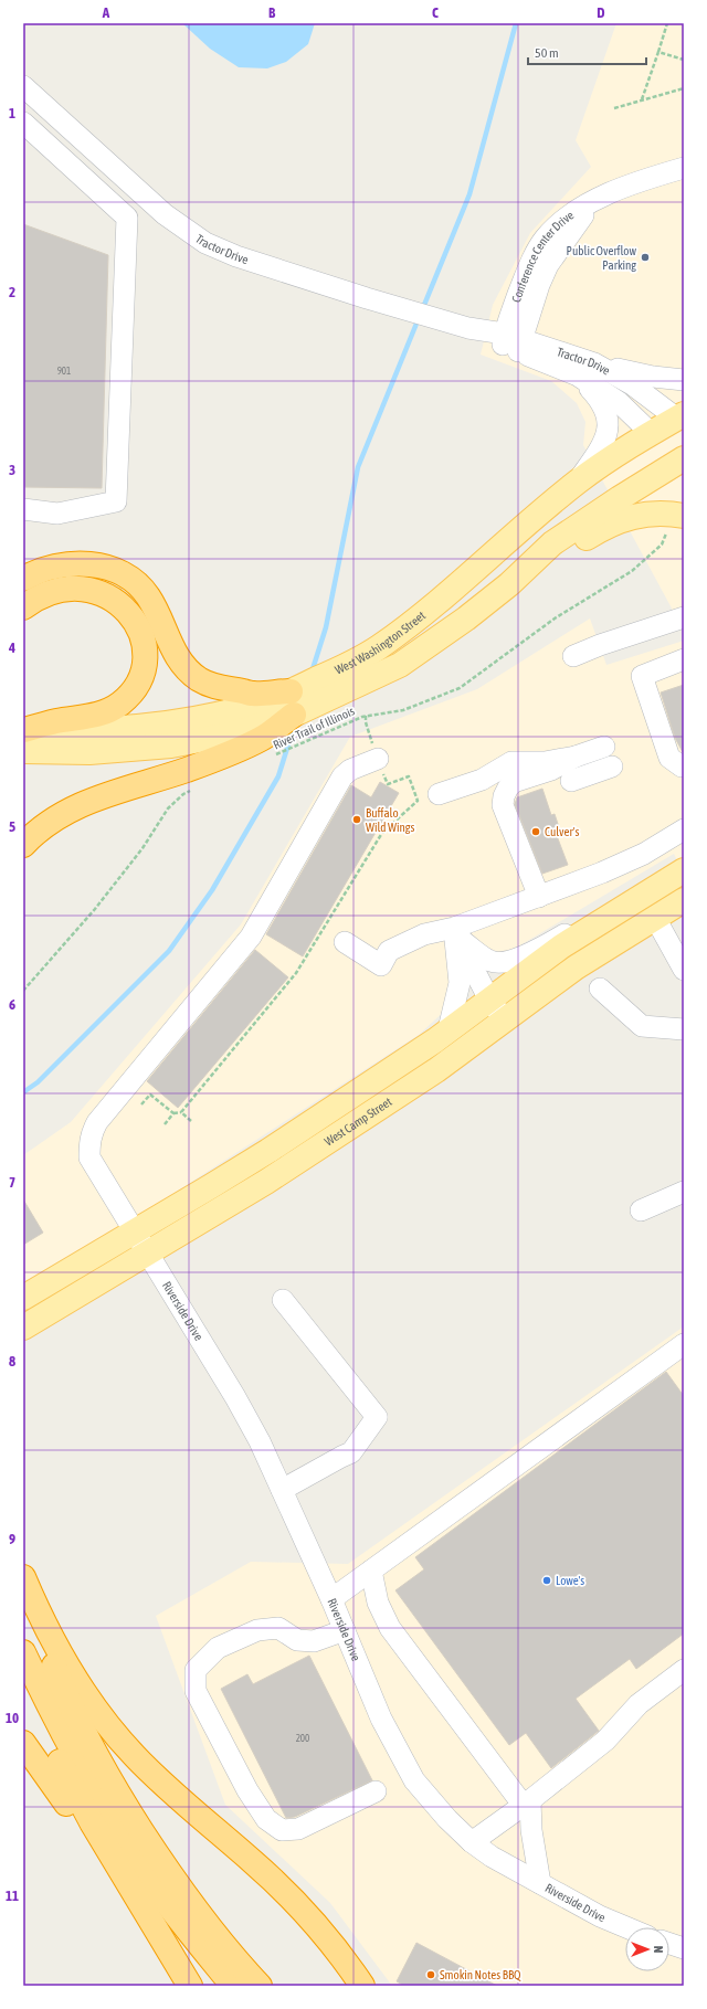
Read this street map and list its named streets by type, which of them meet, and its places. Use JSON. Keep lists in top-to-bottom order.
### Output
{
  "streets": {
    "main road": ["Tractor Drive", "West Washington Street", "West Camp Street"],
    "street": ["Conference Center Drive", "Riverside Drive"],
    "path": ["River Trail of Illinois"]
  },
  "crossings": [
    ["Tractor Drive", "Conference Center Drive"],
    ["Tractor Drive", "West Washington Street"],
    ["West Camp Street", "Riverside Drive"]
  ],
  "places": [
    "Public Overflow Parking",
    "Buffalo Wild Wings",
    "Culver's",
    "Lowe's",
    "Smokin Notes BBQ"
  ],
  "house_numbers": ["901", "200"],
  "scale_bar": "50 m",
  "north": "right",
  "grid": {
    "columns": [
      "A",
      "B",
      "C",
      "D"
    ],
    "rows": [
      "1",
      "2",
      "3",
      "4",
      "5",
      "6",
      "7",
      "8",
      "9",
      "10",
      "11"
    ]
  }
}
